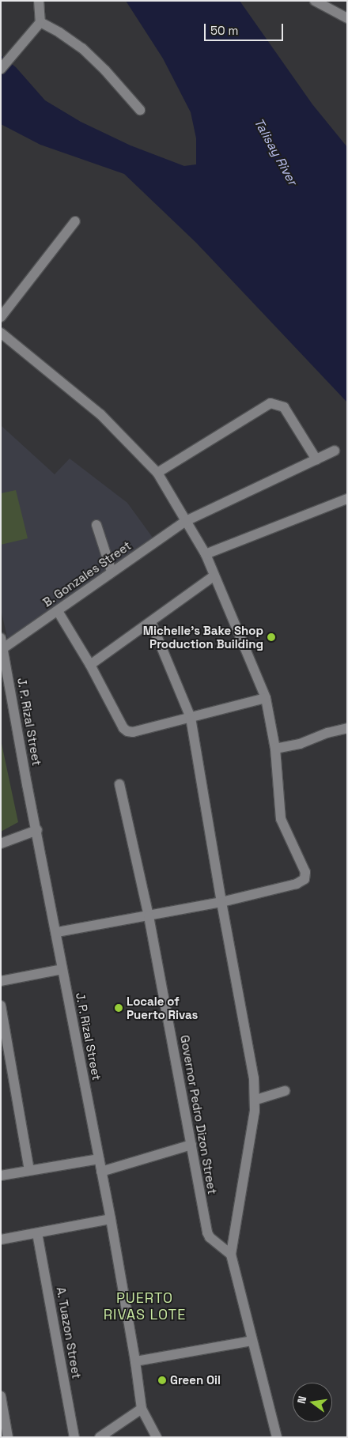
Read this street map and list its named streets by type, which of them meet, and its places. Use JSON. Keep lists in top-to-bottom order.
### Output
{
  "streets": {
    "street": [
      "B. Gonzales Street",
      "J. P. Rizal Street",
      "Governor Pedro Dizon Street",
      "A. Tuazon Street"
    ]
  },
  "crossings": [
    ["B. Gonzales Street", "J. P. Rizal Street"]
  ],
  "districts": ["PUERTO RIVAS LOTE"],
  "water": ["Talisay River"],
  "places": ["Michelle's Bake Shop Production Building", "Locale of Puerto Rivas", "Green Oil"],
  "scale_bar": "50 m",
  "north": "left"
}
